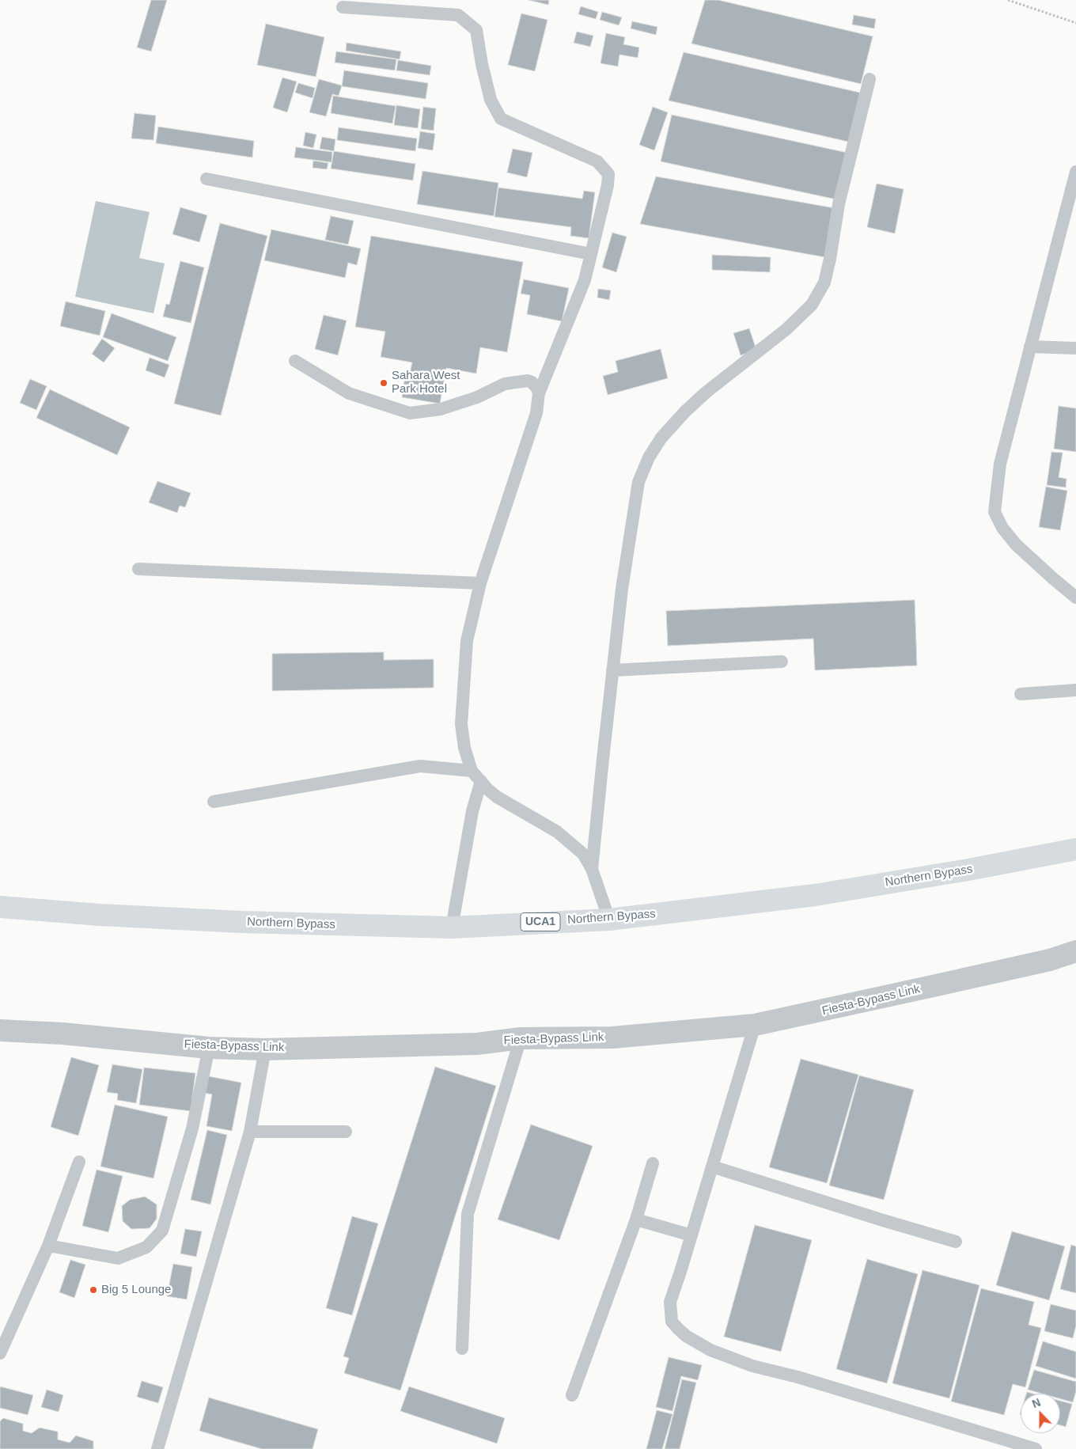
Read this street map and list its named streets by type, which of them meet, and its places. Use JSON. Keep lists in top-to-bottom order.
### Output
{
  "streets": {
    "main road": ["Northern Bypass", "UCA1"],
    "street": ["Fiesta-Bypass Link"]
  },
  "places": ["Sahara West Park Hotel", "Big 5 Lounge"],
  "north": "top"
}
